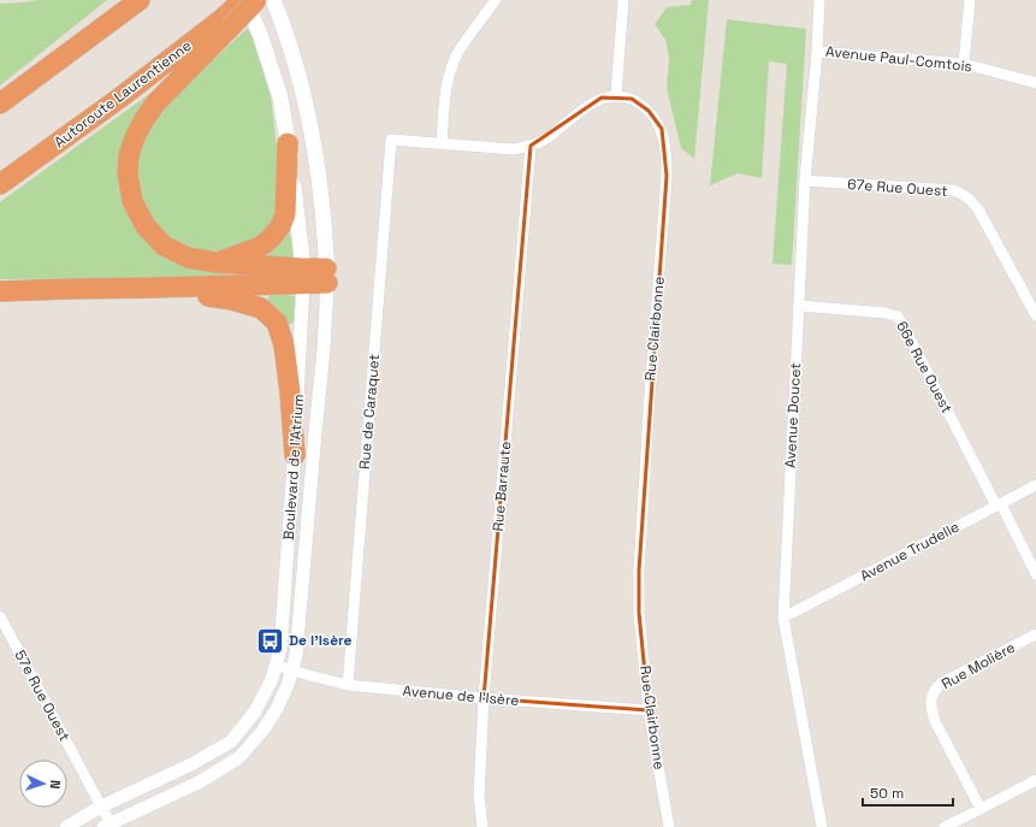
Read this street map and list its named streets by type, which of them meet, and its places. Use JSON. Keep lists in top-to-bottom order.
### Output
{
  "streets": {
    "highway": ["Autoroute Laurentienne"],
    "main road": ["Boulevard de l'Atrium"],
    "street": [
      "Avenue Paul-Comtois",
      "67e Rue Ouest",
      "Rue Clairbonne",
      "66e Rue Ouest",
      "Rue de Caraquet",
      "Avenue Doucet",
      "Rue Barraute",
      "Avenue Trudelle",
      "Rue Molière",
      "57e Rue Ouest",
      "Avenue de l'Isère"
    ]
  },
  "crossings": [
    ["Avenue Paul-Comtois", "Avenue Doucet"],
    ["Autoroute Laurentienne", "Boulevard de l'Atrium"],
    ["67e Rue Ouest", "Avenue Doucet"],
    ["Rue Clairbonne", "Avenue de l'Isère"],
    ["66e Rue Ouest", "Avenue Doucet"],
    ["66e Rue Ouest", "Avenue Trudelle"],
    ["Rue de Caraquet", "Avenue de l'Isère"],
    ["Avenue Doucet", "Avenue Trudelle"],
    ["Boulevard de l'Atrium", "57e Rue Ouest"],
    ["Boulevard de l'Atrium", "Avenue de l'Isère"],
    ["Rue Barraute", "Avenue de l'Isère"]
  ],
  "places": {
    "bus stop": ["De l'Isère"]
  },
  "scale_bar": "50 m",
  "north": "right"
}
